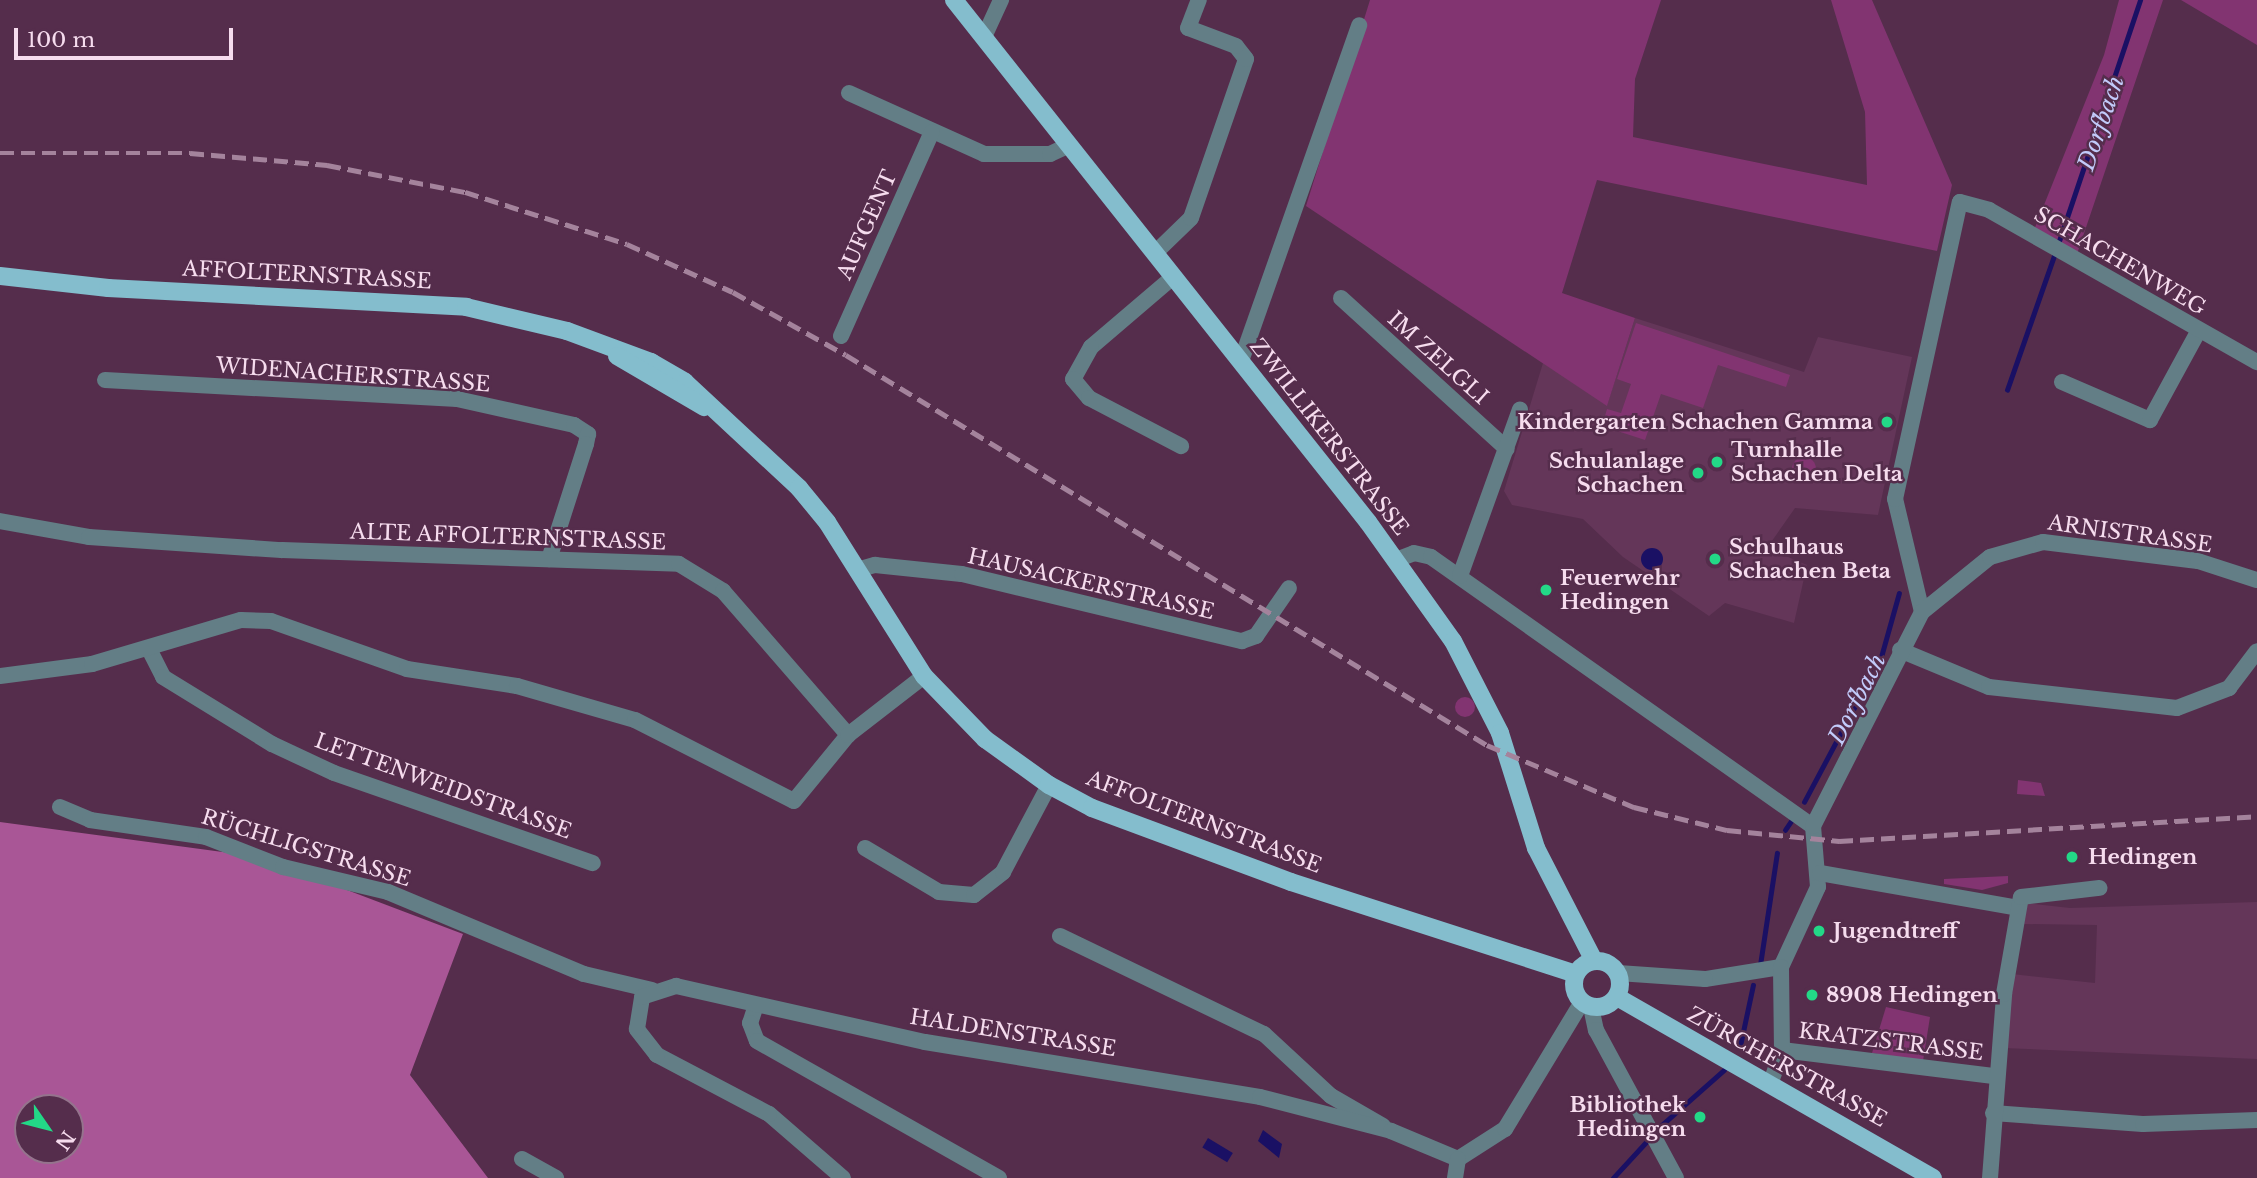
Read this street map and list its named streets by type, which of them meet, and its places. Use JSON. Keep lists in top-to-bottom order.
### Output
{
  "streets": {
    "main road": ["AFFOLTERNSTRASSE", "ZWILLIKERSTRASSE", "ZÜRCHERSTRASSE"],
    "street": [
      "AUFGENT",
      "SCHACHENWEG",
      "IM ZELGLI",
      "WIDENACHERSTRASSE",
      "ARNISTRASSE",
      "ALTE AFFOLTERNSTRASSE",
      "HAUSACKERSTRASSE",
      "LETTENWEIDSTRASSE",
      "RÜCHLIGSTRASSE",
      "HALDENSTRASSE",
      "KRATZSTRASSE"
    ]
  },
  "crossings": [
    ["SCHACHENWEG", "ARNISTRASSE"],
    ["AFFOLTERNSTRASSE", "HAUSACKERSTRASSE"],
    ["WIDENACHERSTRASSE", "ALTE AFFOLTERNSTRASSE"],
    ["ZWILLIKERSTRASSE", "ARNISTRASSE"],
    ["RÜCHLIGSTRASSE", "HALDENSTRASSE"]
  ],
  "water": ["Dorfbach"],
  "places": [
    "Kindergarten Schachen Gamma",
    "Turnhalle Schachen Delta",
    "Schulanlage Schachen",
    "Schulhaus Schachen Beta",
    "Feuerwehr Hedingen",
    "Hedingen",
    "Jugendtreff",
    "8908 Hedingen",
    "Bibliothek Hedingen"
  ],
  "scale_bar": "100 m",
  "north": "bottom right"
}
